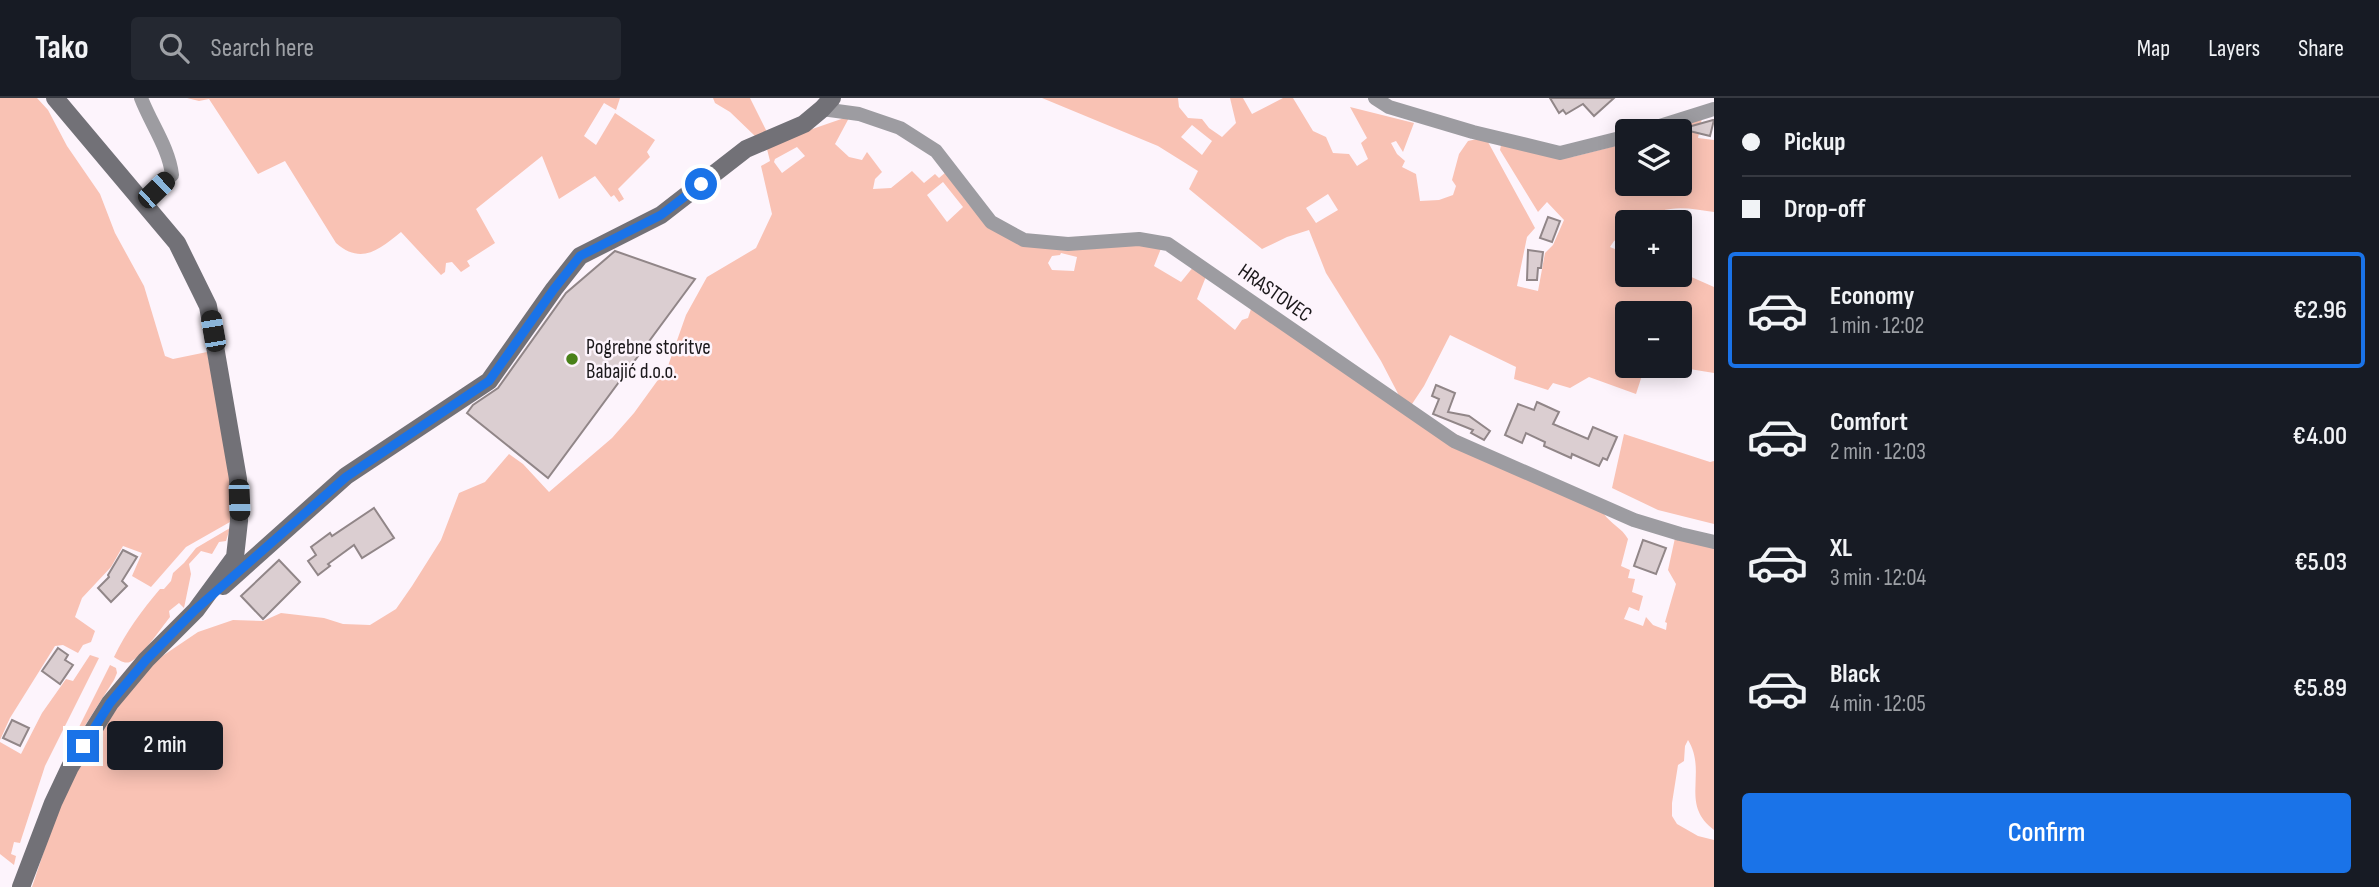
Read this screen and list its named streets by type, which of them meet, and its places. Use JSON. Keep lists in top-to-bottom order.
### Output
{
  "streets": {
    "street": ["HRASTOVEC"]
  },
  "places": ["Pogrebne storitve Babajić d.o.o."],
  "page": {
    "header": "Tako",
    "search": "Search here",
    "nav": ["Map", "Layers", "Share"],
    "banner": ["Pickup", "Drop-off"],
    "map_buttons": ["+", "−"],
    "list": [
      {
        "name": "Economy",
        "note": "1 min · 12:02",
        "value": "€2.96"
      },
      {
        "name": "Comfort",
        "note": "2 min · 12:03",
        "value": "€4.00"
      },
      {
        "name": "XL",
        "note": "3 min · 12:04",
        "value": "€5.03"
      },
      {
        "name": "Black",
        "note": "4 min · 12:05",
        "value": "€5.89"
      }
    ],
    "bubble": "2 min",
    "buttons": "Confirm"
  }
}
